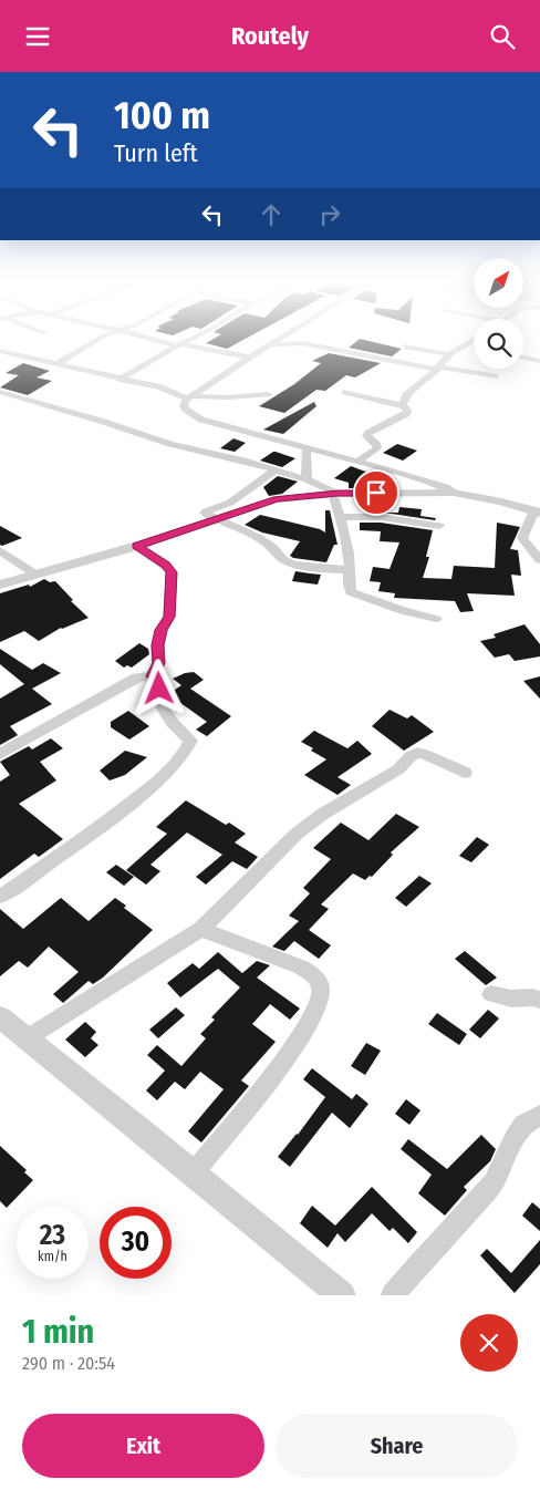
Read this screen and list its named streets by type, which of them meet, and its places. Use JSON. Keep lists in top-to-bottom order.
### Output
{
  "north": "top right",
  "page": {
    "header": "Routely",
    "turn": ["100 m", "Turn left"],
    "speed": "23 km/h",
    "limit": "30",
    "heading": ["1 min", "290 m · 20:54"],
    "buttons": ["Exit", "Share"]
  }
}
